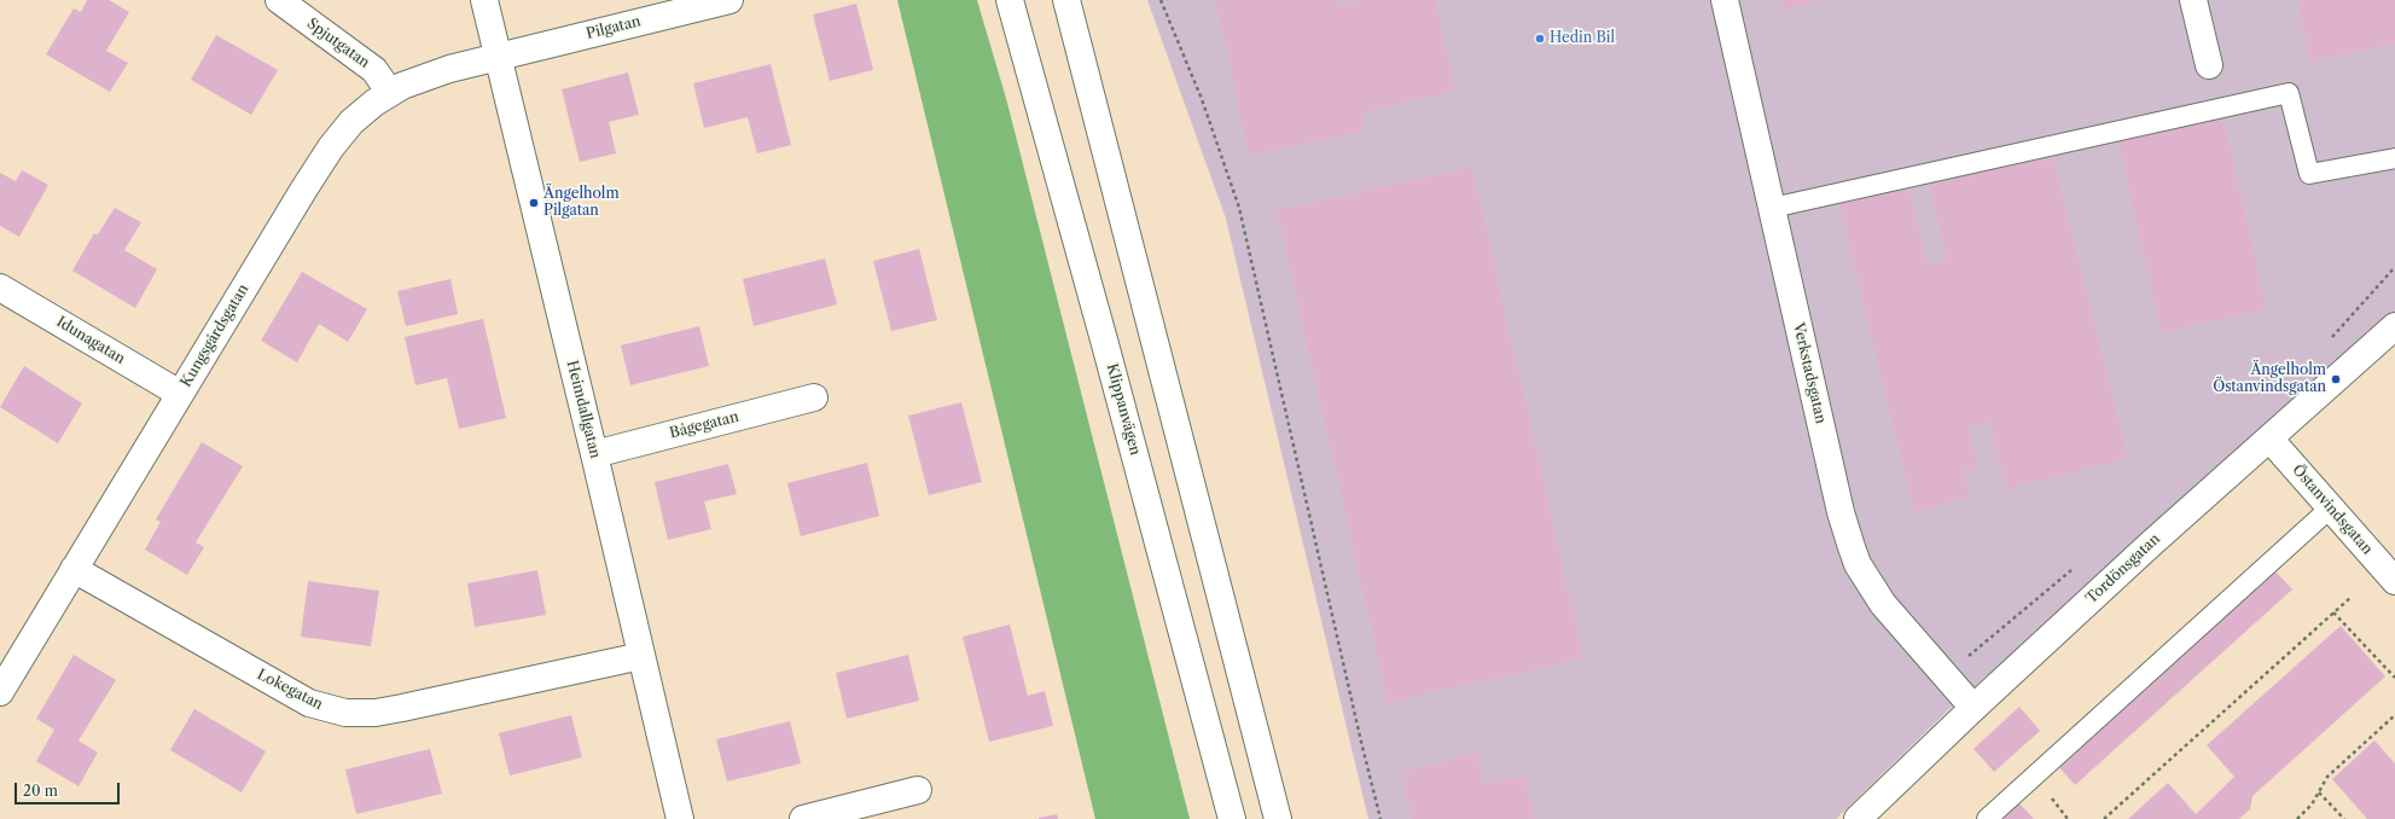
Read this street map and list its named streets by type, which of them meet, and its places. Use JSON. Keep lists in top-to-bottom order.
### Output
{
  "streets": {
    "street": [
      "Pilgatan",
      "Spjutgatan",
      "Kungsgårdsgatan",
      "Idunagatan",
      "Verkstadsgatan",
      "Heimdallgatan",
      "Klippanvägen",
      "Bågegatan",
      "Östanvindsgatan",
      "Tordönsgatan",
      "Lokegatan"
    ]
  },
  "crossings": [
    ["Pilgatan", "Kungsgårdsgatan"],
    ["Pilgatan", "Heimdallgatan"],
    ["Spjutgatan", "Kungsgårdsgatan"],
    ["Kungsgårdsgatan", "Idunagatan"],
    ["Kungsgårdsgatan", "Heimdallgatan"],
    ["Kungsgårdsgatan", "Lokegatan"],
    ["Verkstadsgatan", "Tordönsgatan"],
    ["Heimdallgatan", "Bågegatan"],
    ["Heimdallgatan", "Lokegatan"],
    ["Östanvindsgatan", "Tordönsgatan"]
  ],
  "places": ["Hedin Bil", "Ängelholm Pilgatan", "Ängelholm Östanvindsgatan"],
  "scale_bar": "20 m"
}
